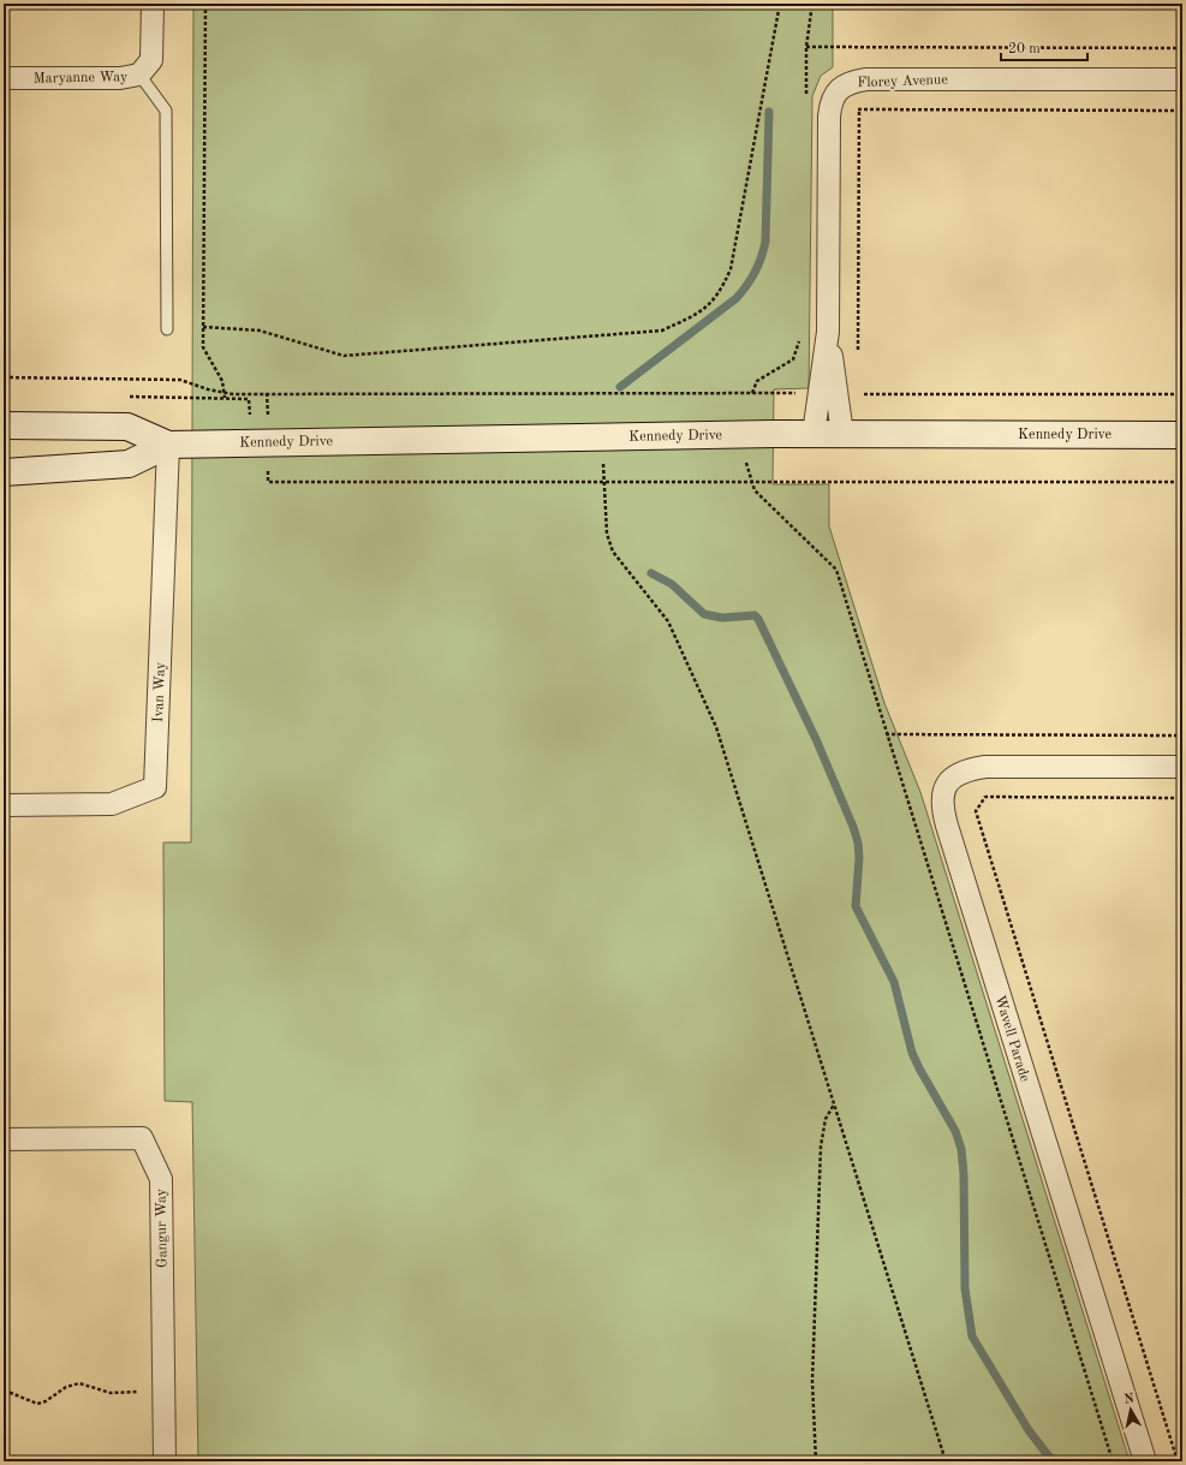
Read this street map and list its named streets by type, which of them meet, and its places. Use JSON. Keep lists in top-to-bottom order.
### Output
{
  "streets": {
    "street": [
      "Maryanne Way",
      "Florey Avenue",
      "Kennedy Drive",
      "Ivan Way",
      "Wavell Parade",
      "Gangur Way"
    ]
  },
  "crossings": [
    ["Florey Avenue", "Kennedy Drive"],
    ["Kennedy Drive", "Ivan Way"]
  ],
  "scale_bar": "20 m",
  "north": "top"
}
